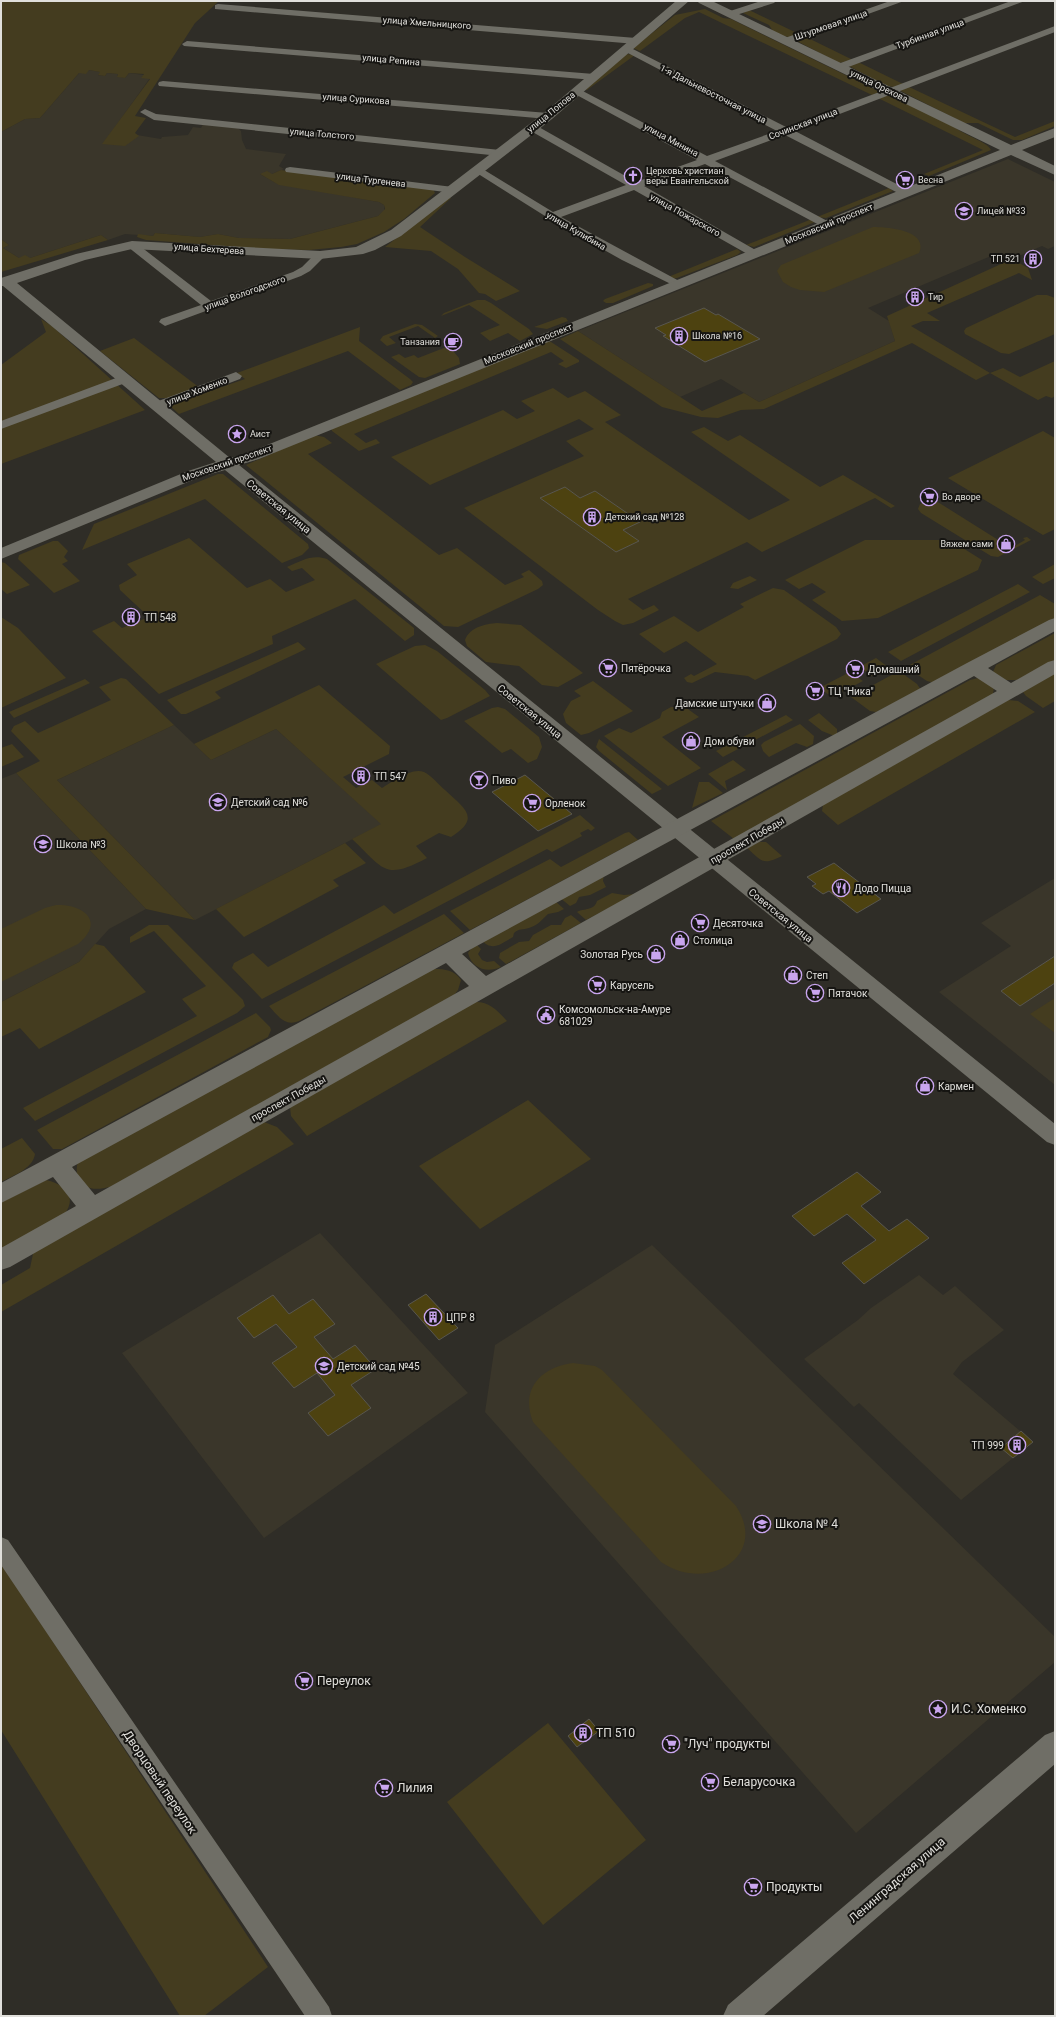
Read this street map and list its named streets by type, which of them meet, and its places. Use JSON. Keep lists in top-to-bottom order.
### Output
{
  "streets": {
    "main road": ["проспект Победы", "Ленинградская улица"],
    "street": [
      "улица Хмельницкого",
      "Штурмовая улица",
      "Турбинная улица",
      "улица Репина",
      "улица Орехова",
      "1-я Дальневосточная улица",
      "улица Сурикова",
      "улица Попова",
      "Сочинская улица",
      "улица Толстого",
      "улица Минина",
      "улица Тургенева",
      "улица Пожарского",
      "Московский проспект",
      "улица Кулибина",
      "улица Бехтерева",
      "улица Вологодского",
      "улица Хоменко",
      "Советская улица",
      "Дворцовый переулок"
    ]
  },
  "crossings": [
    ["улица Хмельницкого", "1-я Дальневосточная улица"],
    ["улица Хмельницкого", "улица Попова"],
    ["Штурмовая улица", "улица Орехова"],
    ["Турбинная улица", "улица Орехова"],
    ["улица Репина", "улица Попова"],
    ["улица Орехова", "Сочинская улица"],
    ["улица Орехова", "Московский проспект"],
    ["1-я Дальневосточная улица", "улица Попова"],
    ["1-я Дальневосточная улица", "Сочинская улица"],
    ["1-я Дальневосточная улица", "Московский проспект"],
    ["улица Сурикова", "улица Попова"],
    ["улица Попова", "улица Толстого"],
    ["улица Попова", "улица Минина"],
    ["улица Попова", "улица Тургенева"],
    ["улица Попова", "улица Пожарского"],
    ["улица Попова", "улица Кулибина"],
    ["улица Попова", "улица Бехтерева"],
    ["Сочинская улица", "улица Минина"],
    ["Сочинская улица", "улица Пожарского"],
    ["Сочинская улица", "улица Кулибина"],
    ["улица Минина", "Московский проспект"],
    ["улица Пожарского", "Московский проспект"],
    ["Московский проспект", "улица Кулибина"],
    ["Московский проспект", "Советская улица"],
    ["улица Бехтерева", "улица Вологодского"],
    ["улица Бехтерева", "Советская улица"],
    ["улица Хоменко", "Советская улица"],
    ["Советская улица", "проспект Победы"]
  ],
  "places": {
    "church": ["Церковь христиан веры Евангельской"],
    "supermarket": [
      "Весна",
      "Во дворе",
      "Пятёрочка",
      "Домашний",
      "ТЦ \"Ника\"",
      "Орленок",
      "Десяточка",
      "Карусель",
      "Пятачок",
      "Переулок",
      "\"Луч\" продукты",
      "Беларусочка",
      "Лилия",
      "Продукты"
    ],
    "school or university": [
      "Лицей №33",
      "Детский сад №6",
      "Школа №3",
      "Детский сад №45",
      "Школа № 4"
    ],
    "building": [
      "ТП 521",
      "Тир",
      "Школа №16",
      "Детский сад №128",
      "ТП 548",
      "ТП 547",
      "ЦПР 8",
      "ТП 999",
      "ТП 510"
    ],
    "cafe": ["Танзания"],
    "place": ["Аист", "И.С. Хоменко"],
    "shop": [
      "Вяжем сами",
      "Дамские штучки",
      "Дом обуви",
      "Столица",
      "Золотая Русь",
      "Степ",
      "Кармен"
    ],
    "bar": ["Пиво"],
    "restaurant": ["Додо Пицца"],
    "public building": ["Комсомольск-на-Амуре 681029"]
  }
}
